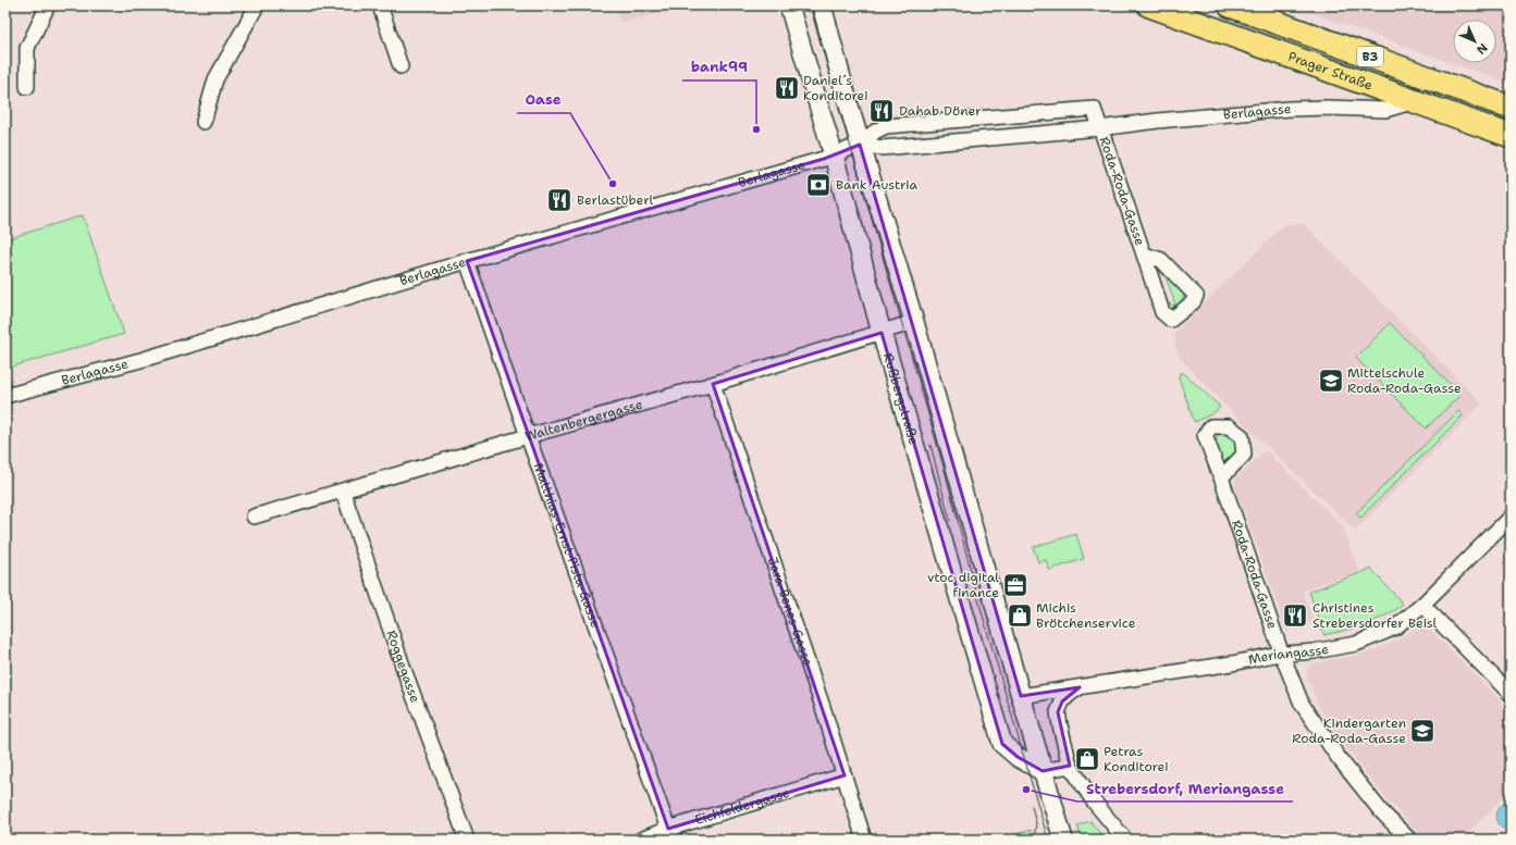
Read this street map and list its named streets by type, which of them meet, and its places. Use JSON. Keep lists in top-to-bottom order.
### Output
{
  "streets": {
    "main road": ["B3", "Prager Straße"],
    "street": [
      "Berlagasse",
      "Roda-Roda-Gasse",
      "Rußbergstraße",
      "Waltenbergergasse",
      "Matthias-Ernst-Pista-Gasse",
      "Jara-Benes-Gasse",
      "Meriangasse",
      "Roggegasse",
      "Eichfeldergasse"
    ]
  },
  "crossings": [
    ["Prager Straße", "Berlagasse"],
    ["Berlagasse", "Roda-Roda-Gasse"],
    ["Berlagasse", "Rußbergstraße"],
    ["Berlagasse", "Matthias-Ernst-Pista-Gasse"],
    ["Roda-Roda-Gasse", "Meriangasse"],
    ["Rußbergstraße", "Waltenbergergasse"],
    ["Waltenbergergasse", "Matthias-Ernst-Pista-Gasse"],
    ["Waltenbergergasse", "Jara-Benes-Gasse"],
    ["Waltenbergergasse", "Roggegasse"],
    ["Matthias-Ernst-Pista-Gasse", "Eichfeldergasse"],
    ["Jara-Benes-Gasse", "Eichfeldergasse"]
  ],
  "places": {
    "restaurant": [
      "Daniel´s Konditorei",
      "Dahab Döner",
      "Berlastüberl",
      "Christines Strebersdorfer Beisl"
    ],
    "other": ["bank99", "Oase", "Strebersdorf, Meriangasse"],
    "bank": ["Bank Austria"],
    "school or university": ["Mittelschule Roda-Roda-Gasse", "Kindergarten Roda-Roda-Gasse"],
    "office": ["vtoc digital finance"],
    "shop": ["Michis Brötchenservice", "Petras Konditorei"]
  },
  "north": "bottom right"
}
